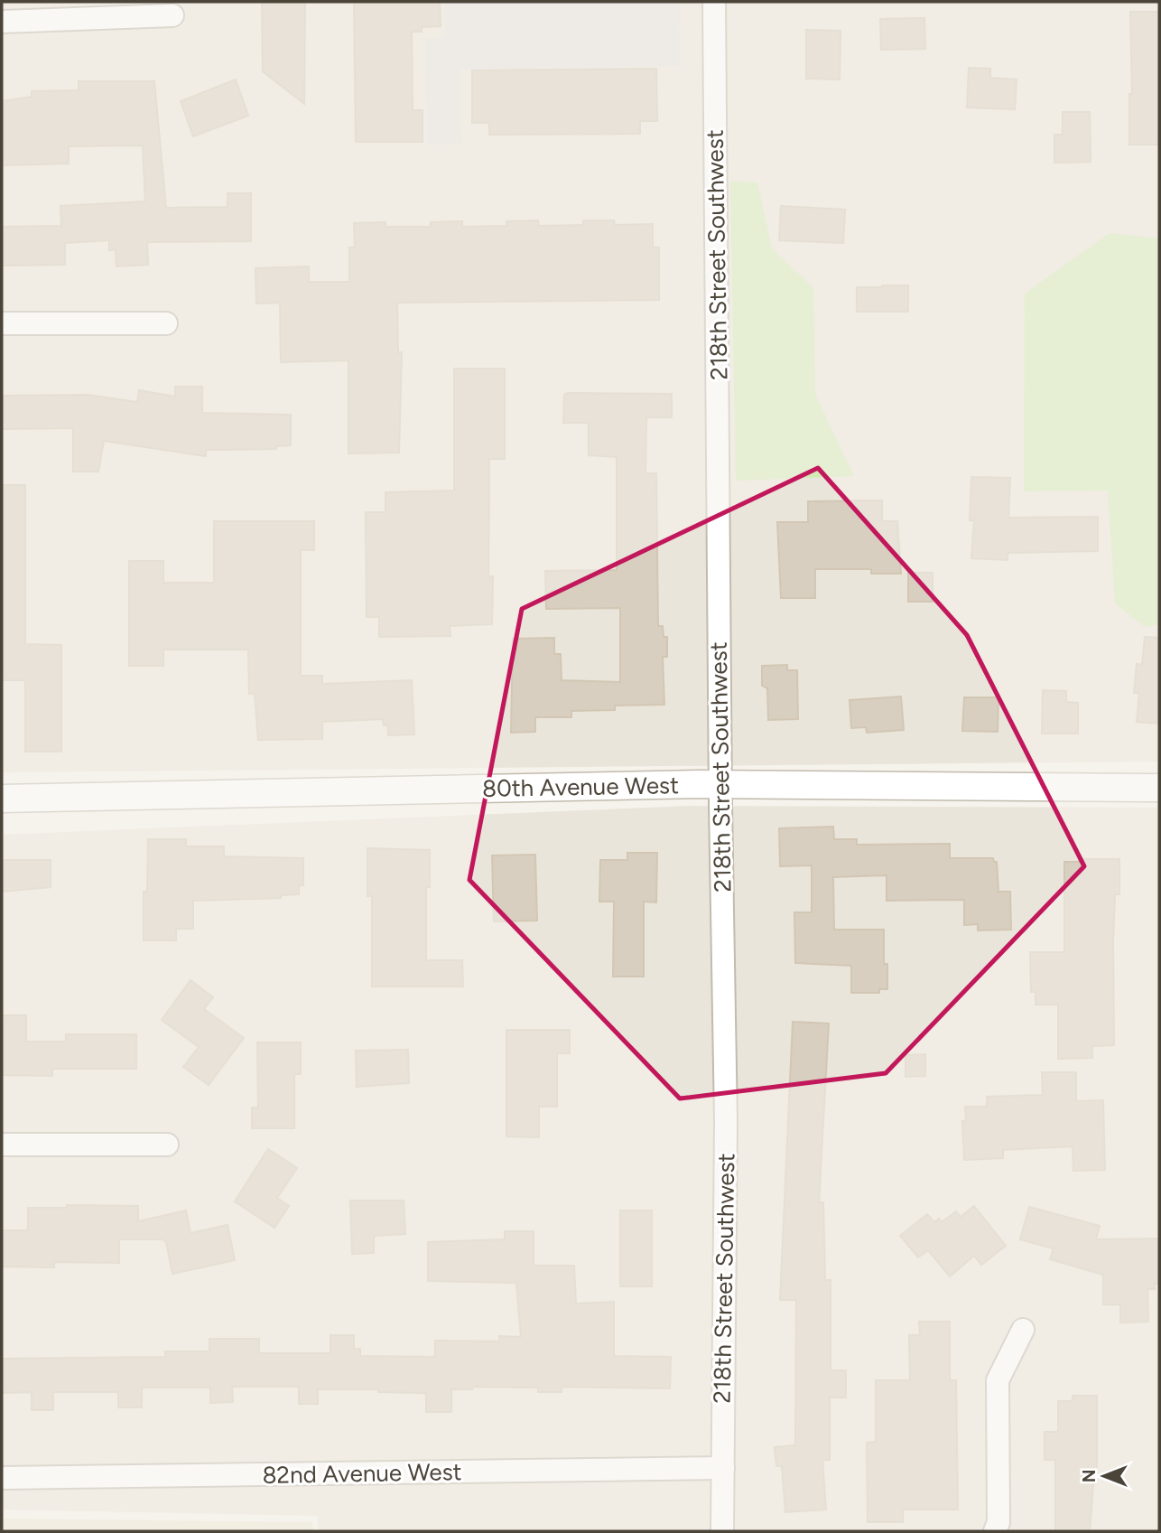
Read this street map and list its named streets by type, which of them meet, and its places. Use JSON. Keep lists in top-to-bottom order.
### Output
{
  "streets": {
    "street": ["218th Street Southwest", "80th Avenue West", "82nd Avenue West"]
  },
  "crossings": [
    ["218th Street Southwest", "80th Avenue West"],
    ["218th Street Southwest", "82nd Avenue West"]
  ],
  "north": "left"
}
